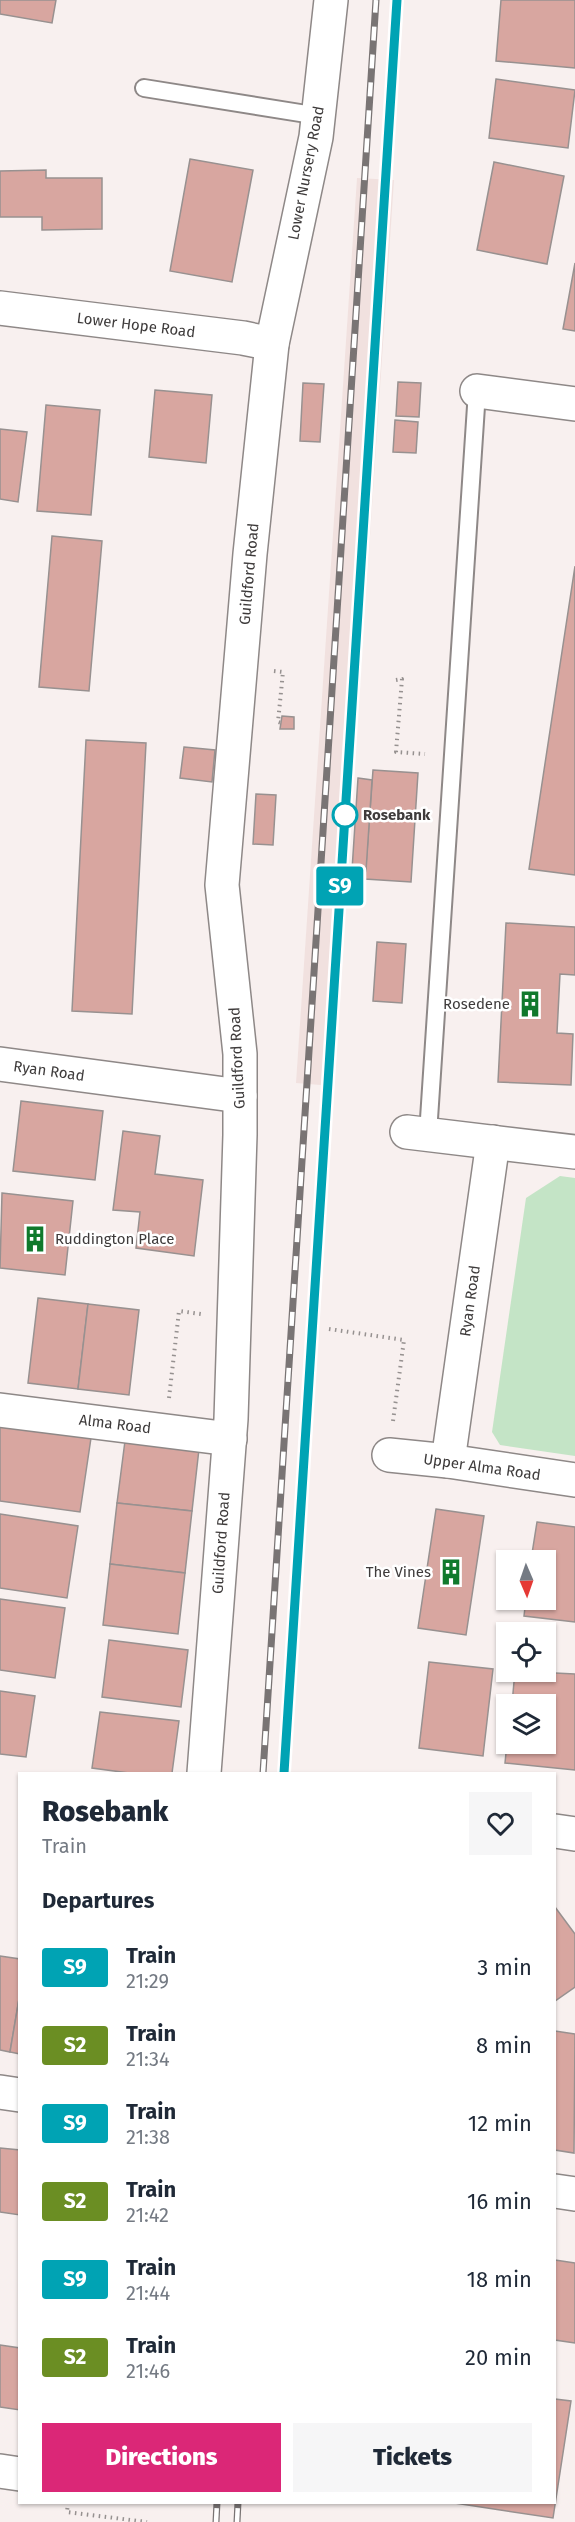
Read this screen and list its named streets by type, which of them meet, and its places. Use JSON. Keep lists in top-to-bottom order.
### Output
{
  "streets": {
    "street": [
      "Lower Nursery Road",
      "Lower Hope Road",
      "Guildford Road",
      "Ryan Road",
      "Alma Road",
      "Upper Alma Road"
    ]
  },
  "crossings": [
    ["Lower Nursery Road", "Lower Hope Road"],
    ["Lower Nursery Road", "Guildford Road"],
    ["Lower Hope Road", "Guildford Road"],
    ["Guildford Road", "Ryan Road"],
    ["Guildford Road", "Alma Road"],
    ["Ryan Road", "Upper Alma Road"]
  ],
  "places": {
    "other": ["Rosebank"],
    "building": ["Rosedene", "Ruddington Place", "The Vines"]
  },
  "north": "bottom",
  "page": {
    "on_map": "S9",
    "heading": [
      ["Rosebank", "Train"],
      "Departures"
    ],
    "list": [
      {
        "mark": "S9",
        "name": "Train",
        "note": "21:29",
        "value": "3 min"
      },
      {
        "mark": "S2",
        "name": "Train",
        "note": "21:34",
        "value": "8 min"
      },
      {
        "mark": "S9",
        "name": "Train",
        "note": "21:38",
        "value": "12 min"
      },
      {
        "mark": "S2",
        "name": "Train",
        "note": "21:42",
        "value": "16 min"
      },
      {
        "mark": "S9",
        "name": "Train",
        "note": "21:44",
        "value": "18 min"
      },
      {
        "mark": "S2",
        "name": "Train",
        "note": "21:46",
        "value": "20 min"
      }
    ],
    "buttons": ["Directions", "Tickets"]
  }
}
